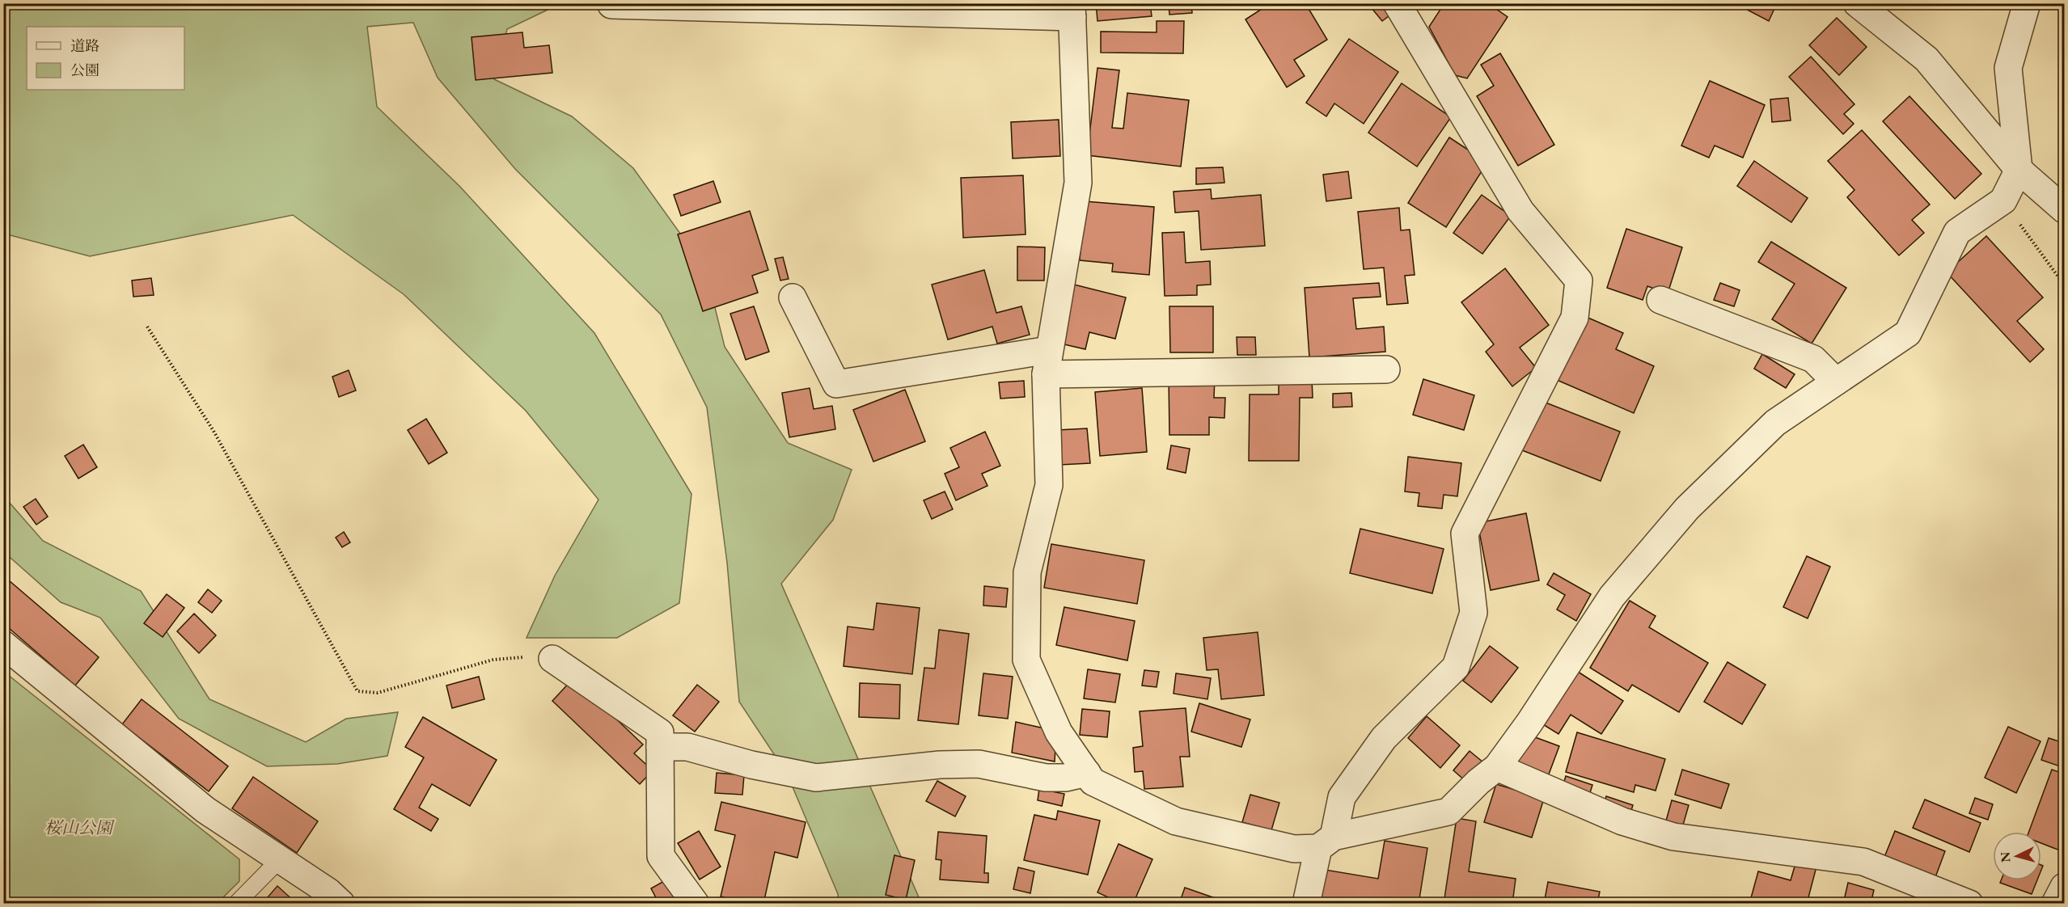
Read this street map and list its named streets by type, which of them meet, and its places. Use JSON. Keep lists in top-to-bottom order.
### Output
{
  "parks": ["桜山公園"],
  "legend": ["道路", "公園"],
  "north": "left"
}
